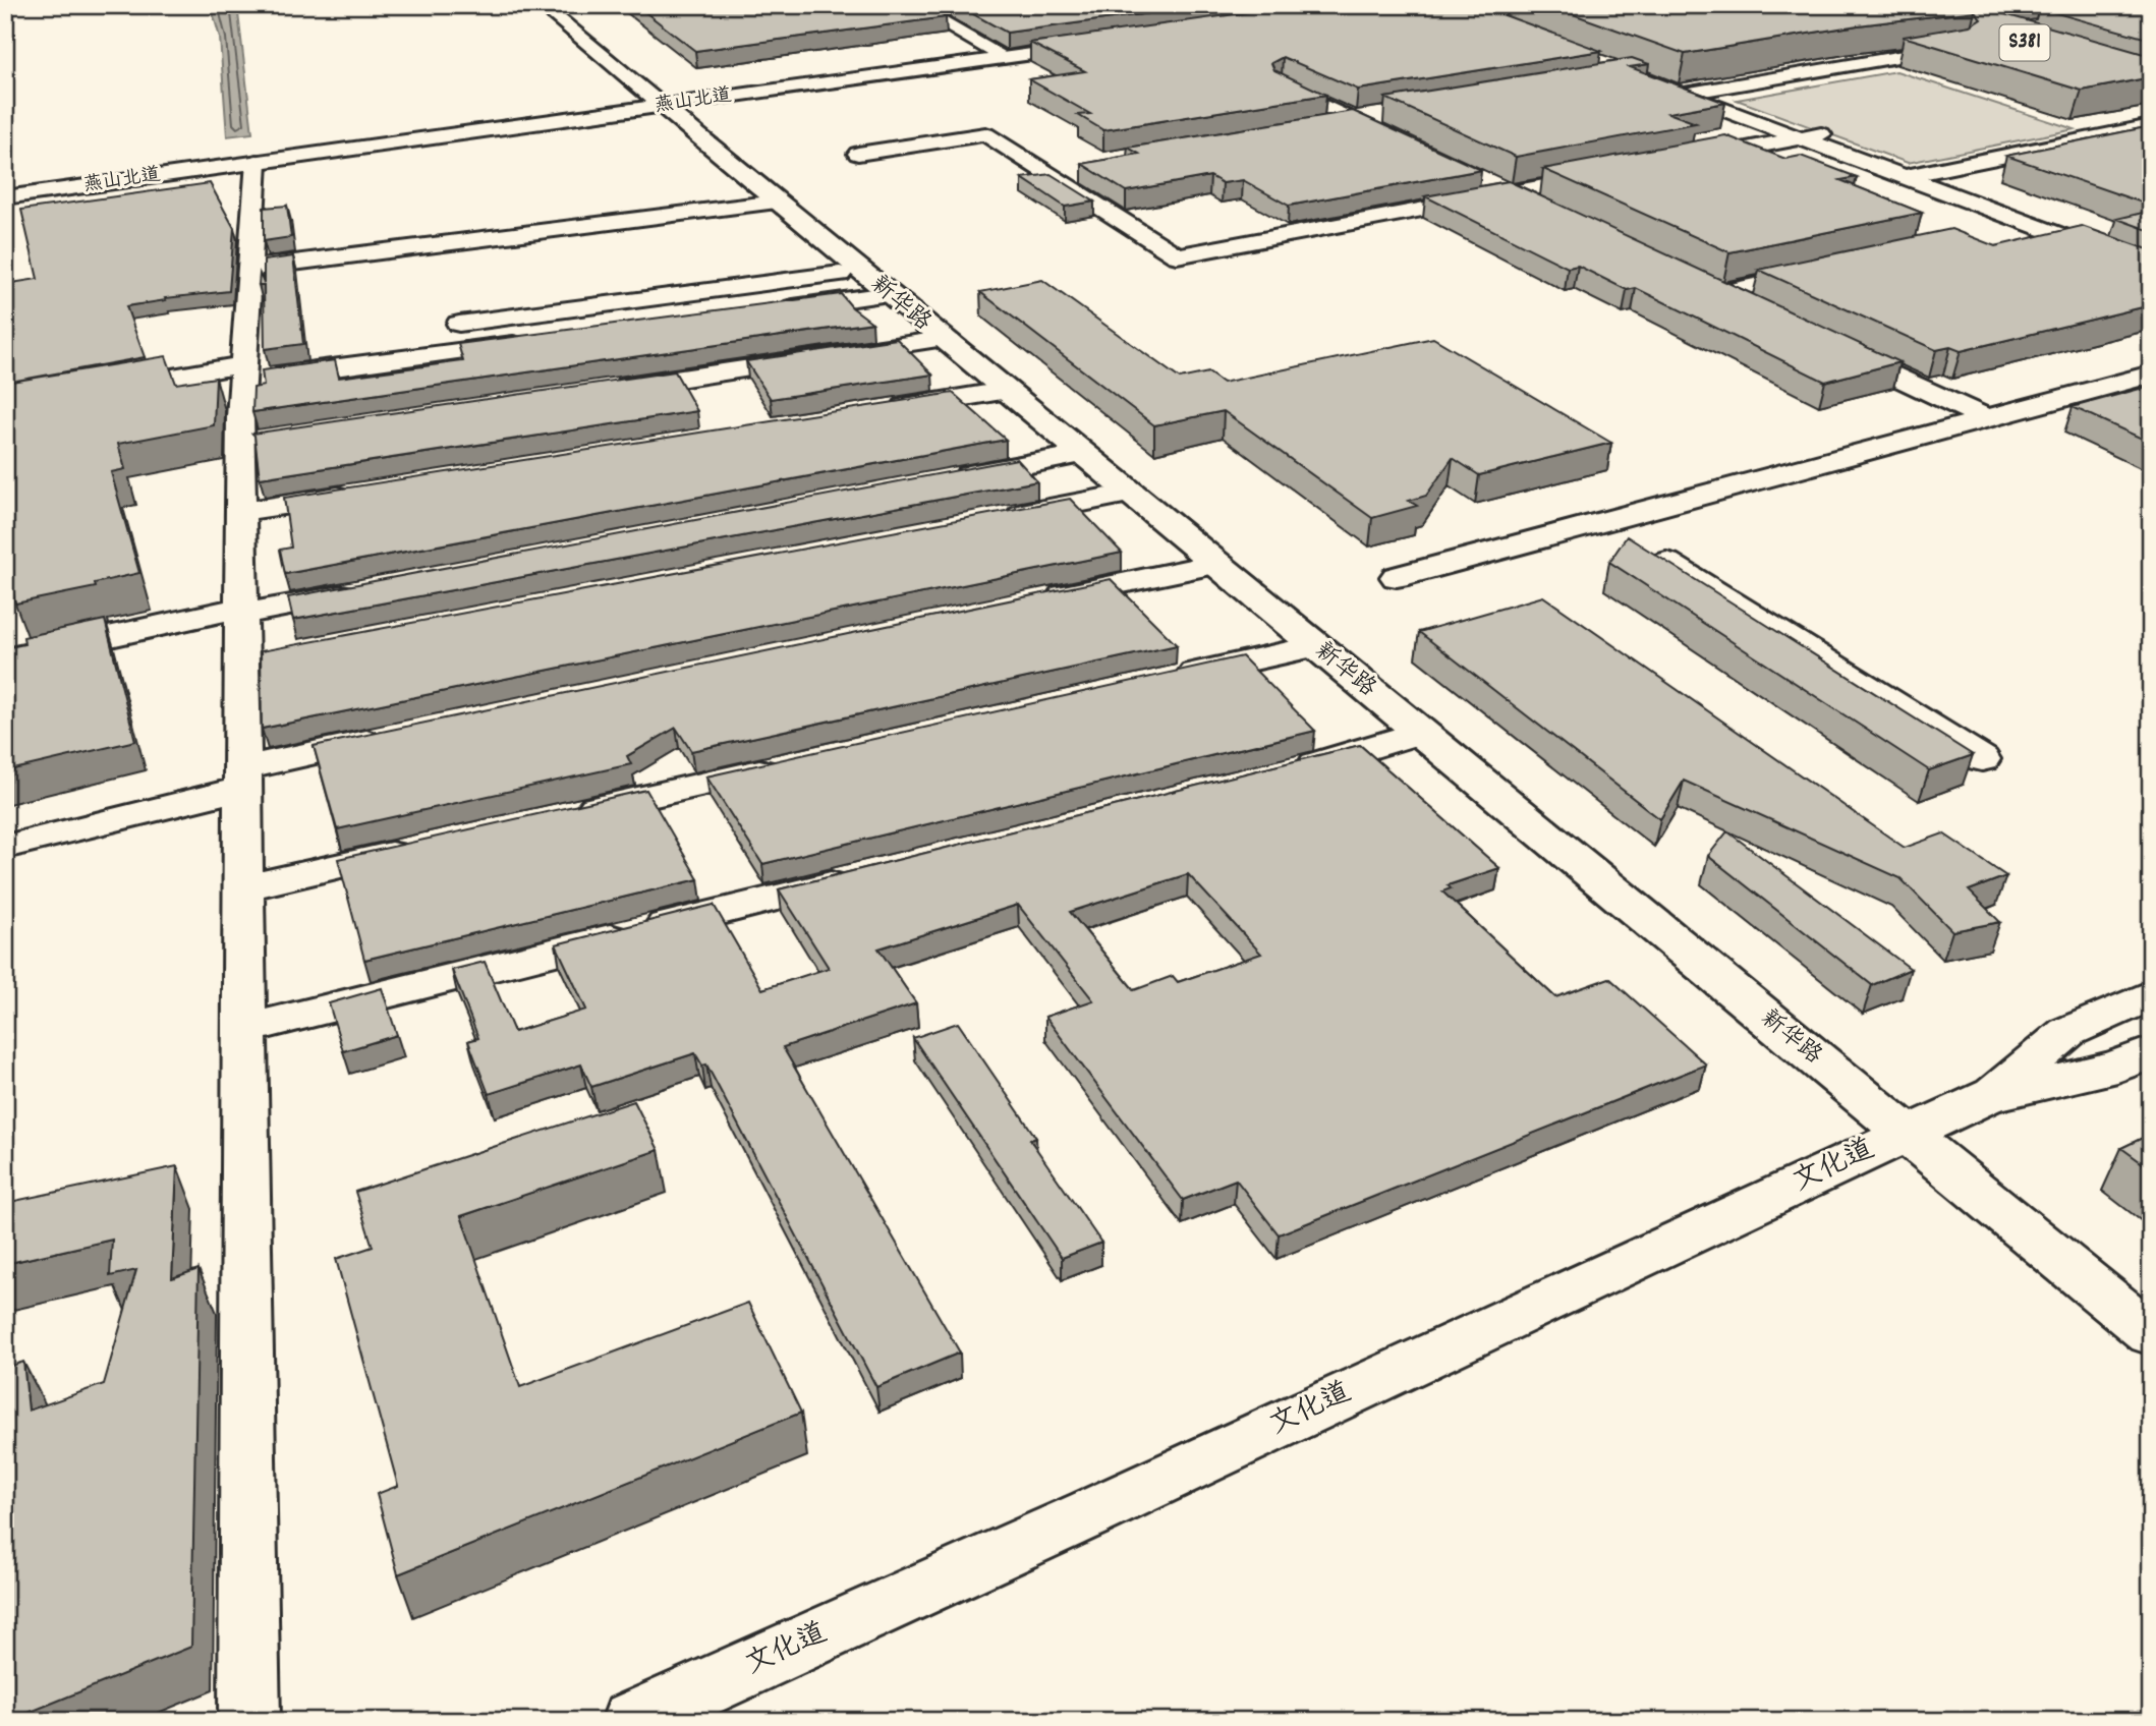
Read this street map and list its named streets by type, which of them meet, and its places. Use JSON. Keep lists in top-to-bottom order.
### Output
{
  "streets": {
    "main road": ["燕山北道", "新华路", "文化道"]
  },
  "crossings": [
    ["燕山北道", "新华路"],
    ["新华路", "文化道"]
  ]
}
